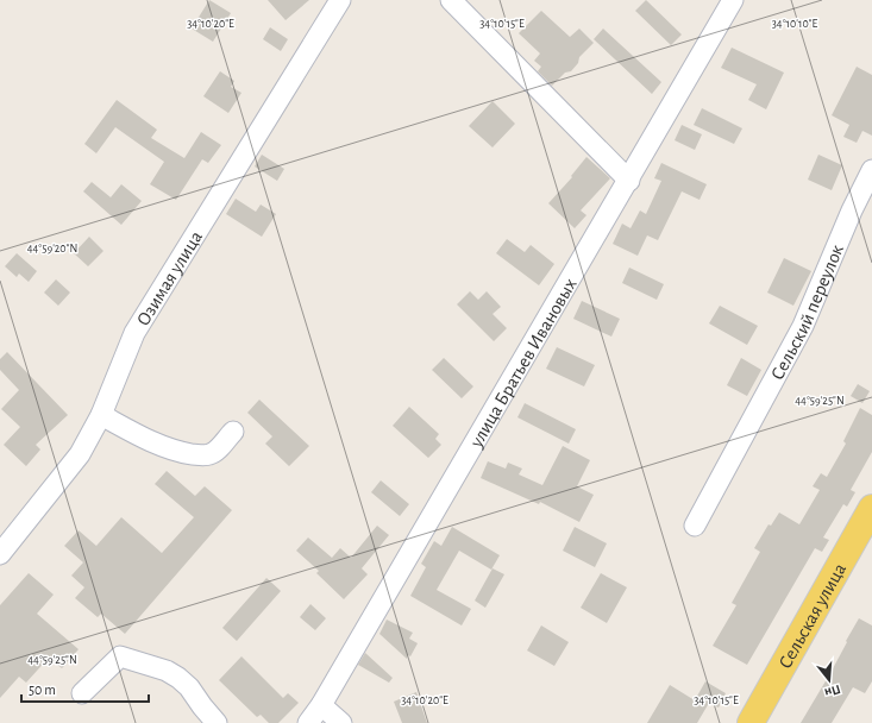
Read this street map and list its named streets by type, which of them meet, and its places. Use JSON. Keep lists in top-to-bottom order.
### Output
{
  "streets": {
    "main road": ["Сельская улица"],
    "street": ["Озимая улица", "Сельский переулок", "улица Братьев Ивановых"]
  },
  "scale_bar": "50 m",
  "north": "bottom",
  "coordinates": [
    "34°10'20\"E",
    "34°10'15\"E",
    "34°10'10\"E",
    "44°59'20\"N",
    "44°59'25\"N"
  ]
}
